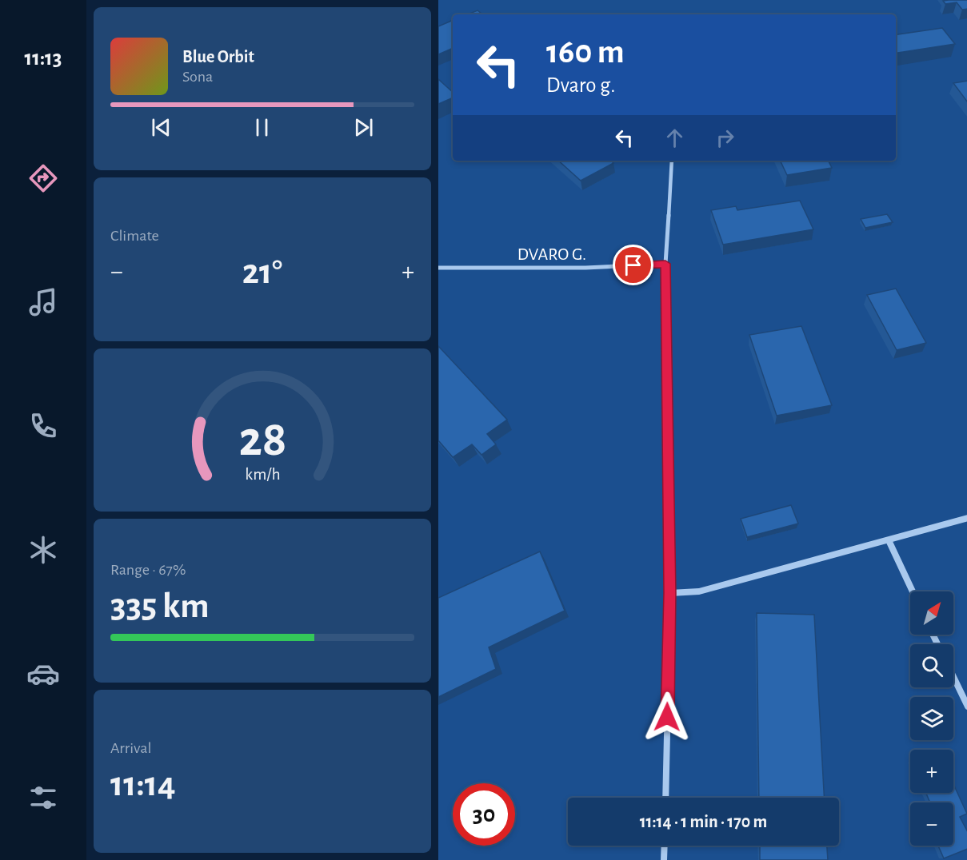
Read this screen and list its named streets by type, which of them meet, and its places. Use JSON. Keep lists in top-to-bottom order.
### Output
{
  "streets": {
    "street": ["DVARO G."]
  },
  "north": "top right",
  "page": {
    "tabs": "11:13",
    "turn": ["160 m", "Dvaro g."],
    "song": ["Blue Orbit", "Sona"],
    "tile": [
      "Climate",
      ["Range · 67%", "335 km"],
      ["Arrival", "11:14"]
    ],
    "heat": ["−", "21°", "+"],
    "map_buttons": ["+", "−"],
    "limit": "30",
    "trip": "11:14 · 1 min · 170 m",
    "gauge": ["28", "km/h"]
  }
}
